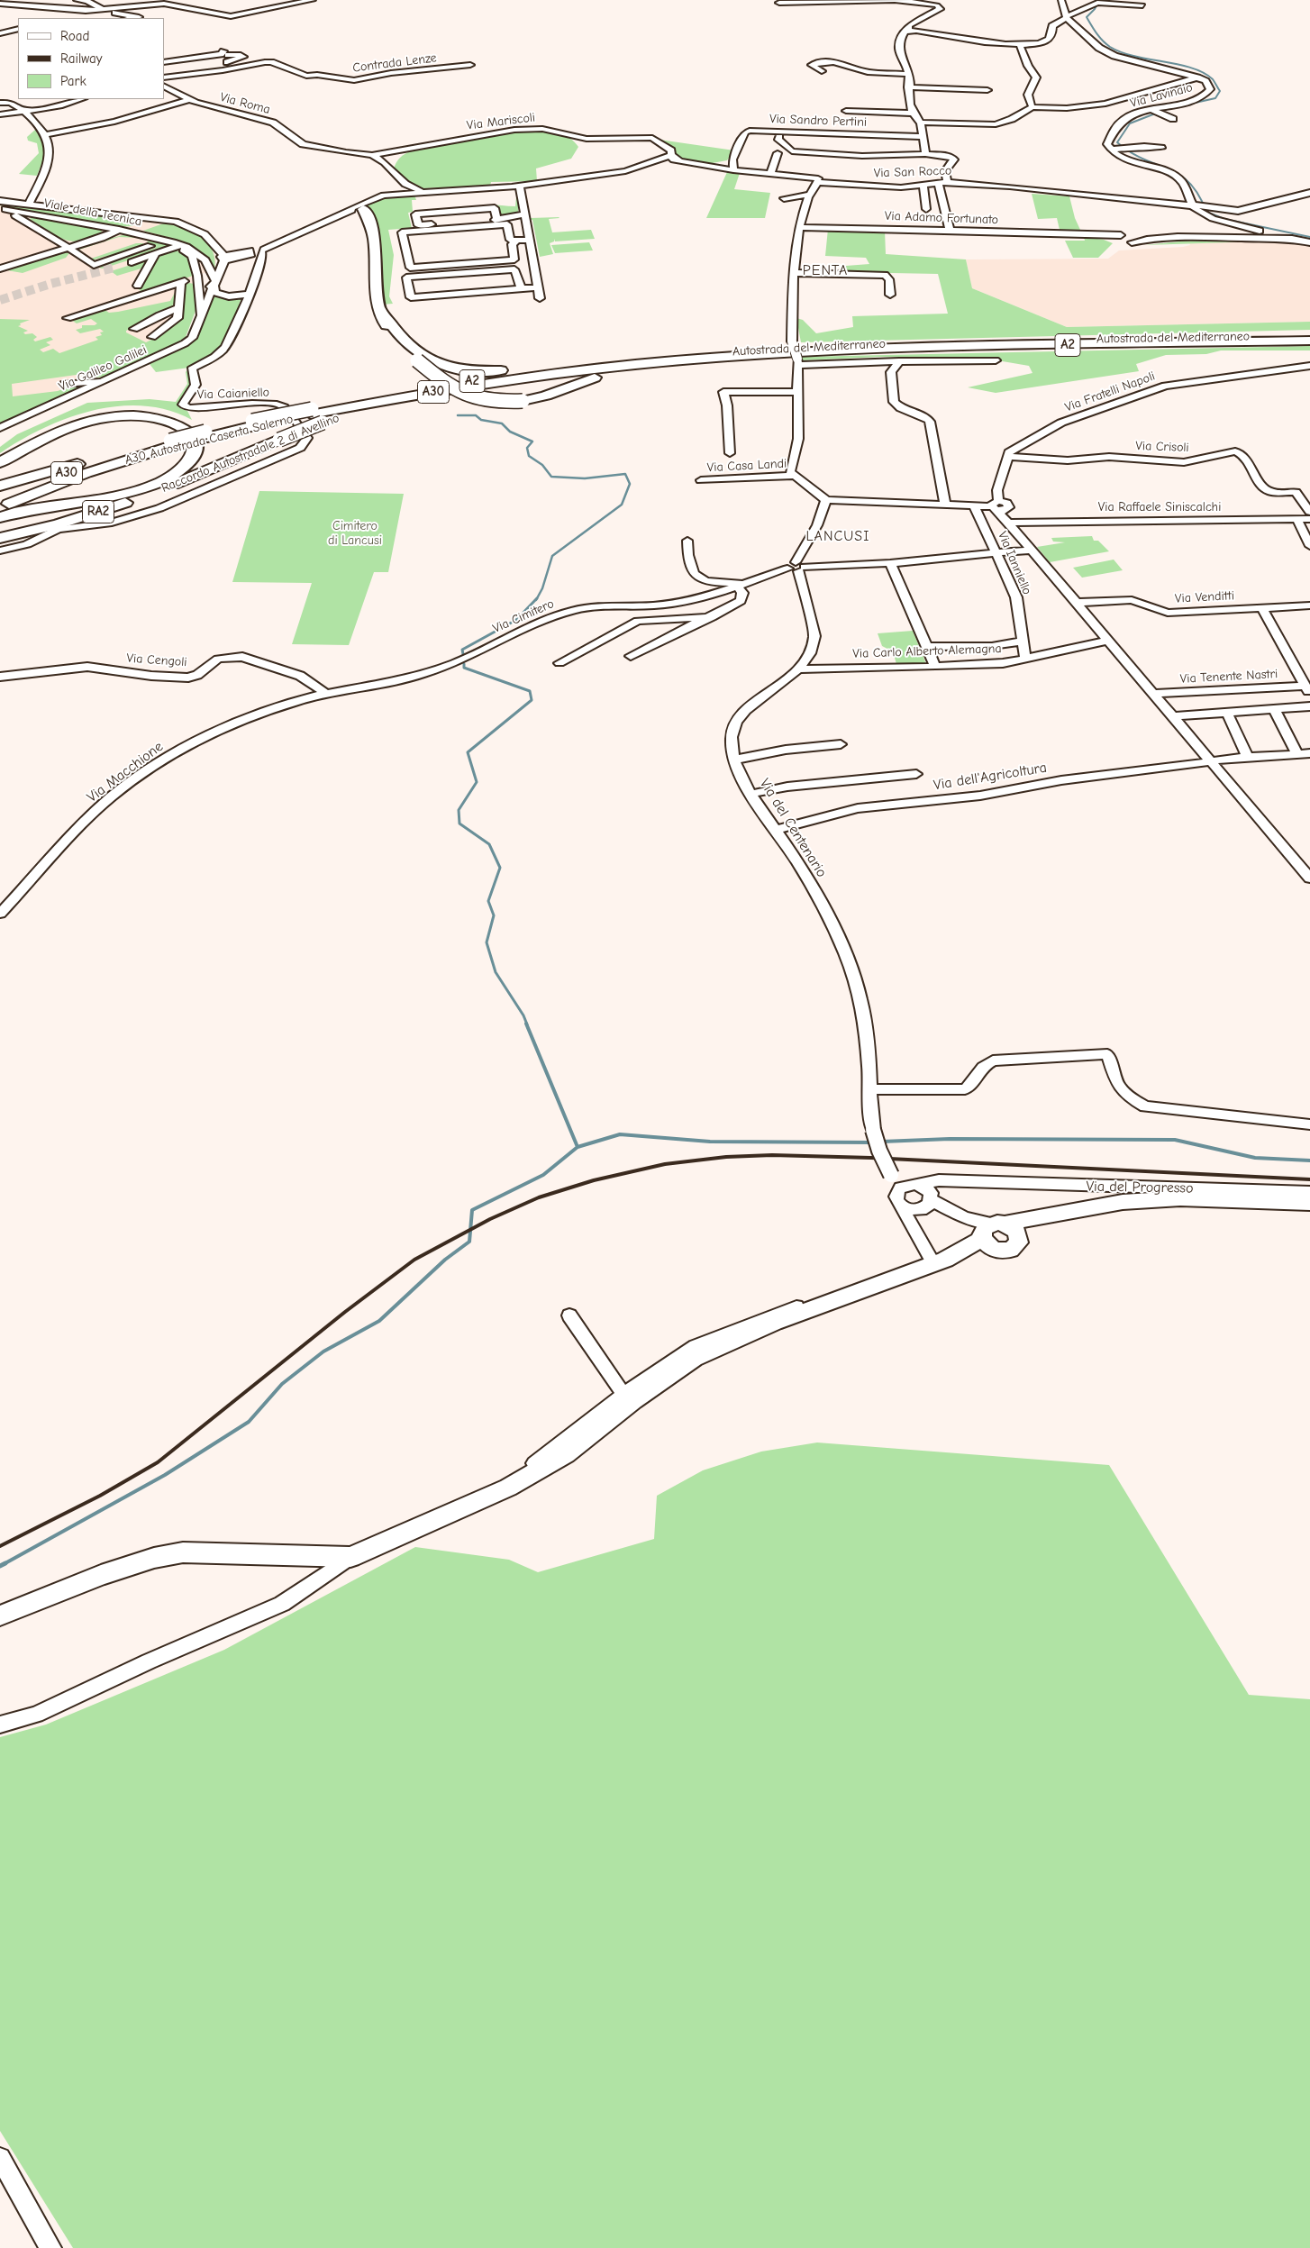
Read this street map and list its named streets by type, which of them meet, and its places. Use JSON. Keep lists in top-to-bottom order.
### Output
{
  "streets": {
    "highway": [
      "Autostrada del Mediterraneo",
      "A2",
      "A30",
      "A30 Autostrada Caserta Salerno",
      "Raccordo Autostradale 2 di Avellino",
      "RA2"
    ],
    "street": [
      "Contrada Lenze",
      "Via Lavinaio",
      "Via Roma",
      "Via Sandro Pertini",
      "Via Mariscoli",
      "Via San Rocco",
      "Viale della Tecnica",
      "Via Adamo Fortunato",
      "Via Galileo Galilei",
      "Via Fratelli Napoli",
      "Via Caianiello",
      "Via Crisoli",
      "Via Casa Landi",
      "Via Raffaele Siniscalchi",
      "Via Ianniello",
      "Via Venditti",
      "Via Cimitero",
      "Via Carlo Alberto Alemagna",
      "Via Cengoli",
      "Via Tenente Nastri",
      "Via Macchione",
      "Via dell'Agricoltura",
      "Via del Centenario",
      "Via del Progresso"
    ]
  },
  "crossings": [
    ["Via Roma", "Via Mariscoli"],
    ["Via Mariscoli", "Via San Rocco"],
    ["Via Mariscoli", "Via Galileo Galilei"],
    ["Via Mariscoli", "Via Caianiello"],
    ["Viale della Tecnica", "Via Galileo Galilei"],
    ["Viale della Tecnica", "Via Caianiello"],
    ["Autostrada del Mediterraneo", "A30 Autostrada Caserta Salerno"],
    ["Autostrada del Mediterraneo", "Raccordo Autostradale 2 di Avellino"],
    ["Via Fratelli Napoli", "Via Crisoli"],
    ["A30 Autostrada Caserta Salerno", "Raccordo Autostradale 2 di Avellino"],
    ["Via Ianniello", "Via Cimitero"],
    ["Via Ianniello", "Via Carlo Alberto Alemagna"],
    ["Via Cimitero", "Via Cengoli"],
    ["Via Cimitero", "Via Macchione"],
    ["Via Cimitero", "Via del Centenario"],
    ["Via Carlo Alberto Alemagna", "Via del Centenario"],
    ["Via Cengoli", "Via Macchione"],
    ["Via dell'Agricoltura", "Via del Centenario"]
  ],
  "districts": ["PENTA", "LANCUSI"],
  "parks": ["Cimitero di Lancusi"],
  "legend": ["Road", "Railway", "Park"]
}
